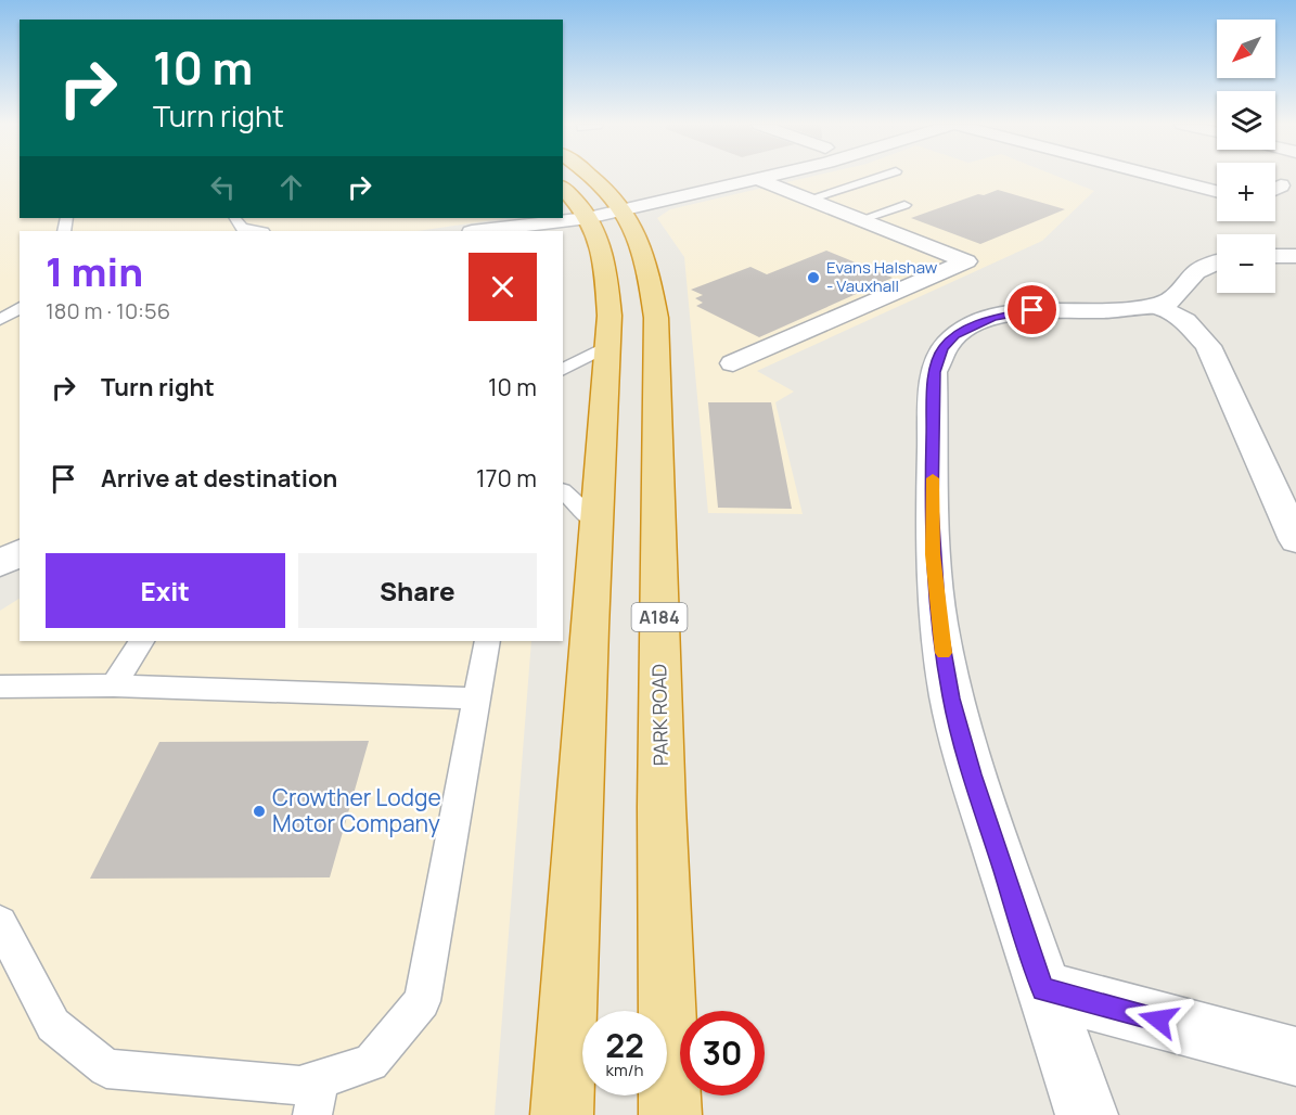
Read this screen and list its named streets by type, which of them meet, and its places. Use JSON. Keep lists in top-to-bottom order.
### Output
{
  "streets": {
    "highway": ["A184", "PARK ROAD"]
  },
  "places": ["Evans Halshaw - Vauxhall", "Crowther Lodge Motor Company"],
  "north": "bottom left",
  "page": {
    "map_buttons": ["+", "−"],
    "turn": ["10 m", "Turn right"],
    "heading": ["1 min", "180 m · 10:56"],
    "list": [
      {
        "name": "Turn right",
        "value": "10 m"
      },
      {
        "name": "Arrive at destination",
        "value": "170 m"
      }
    ],
    "buttons": ["Exit", "Share"],
    "speed": "22 km/h",
    "limit": "30"
  }
}
